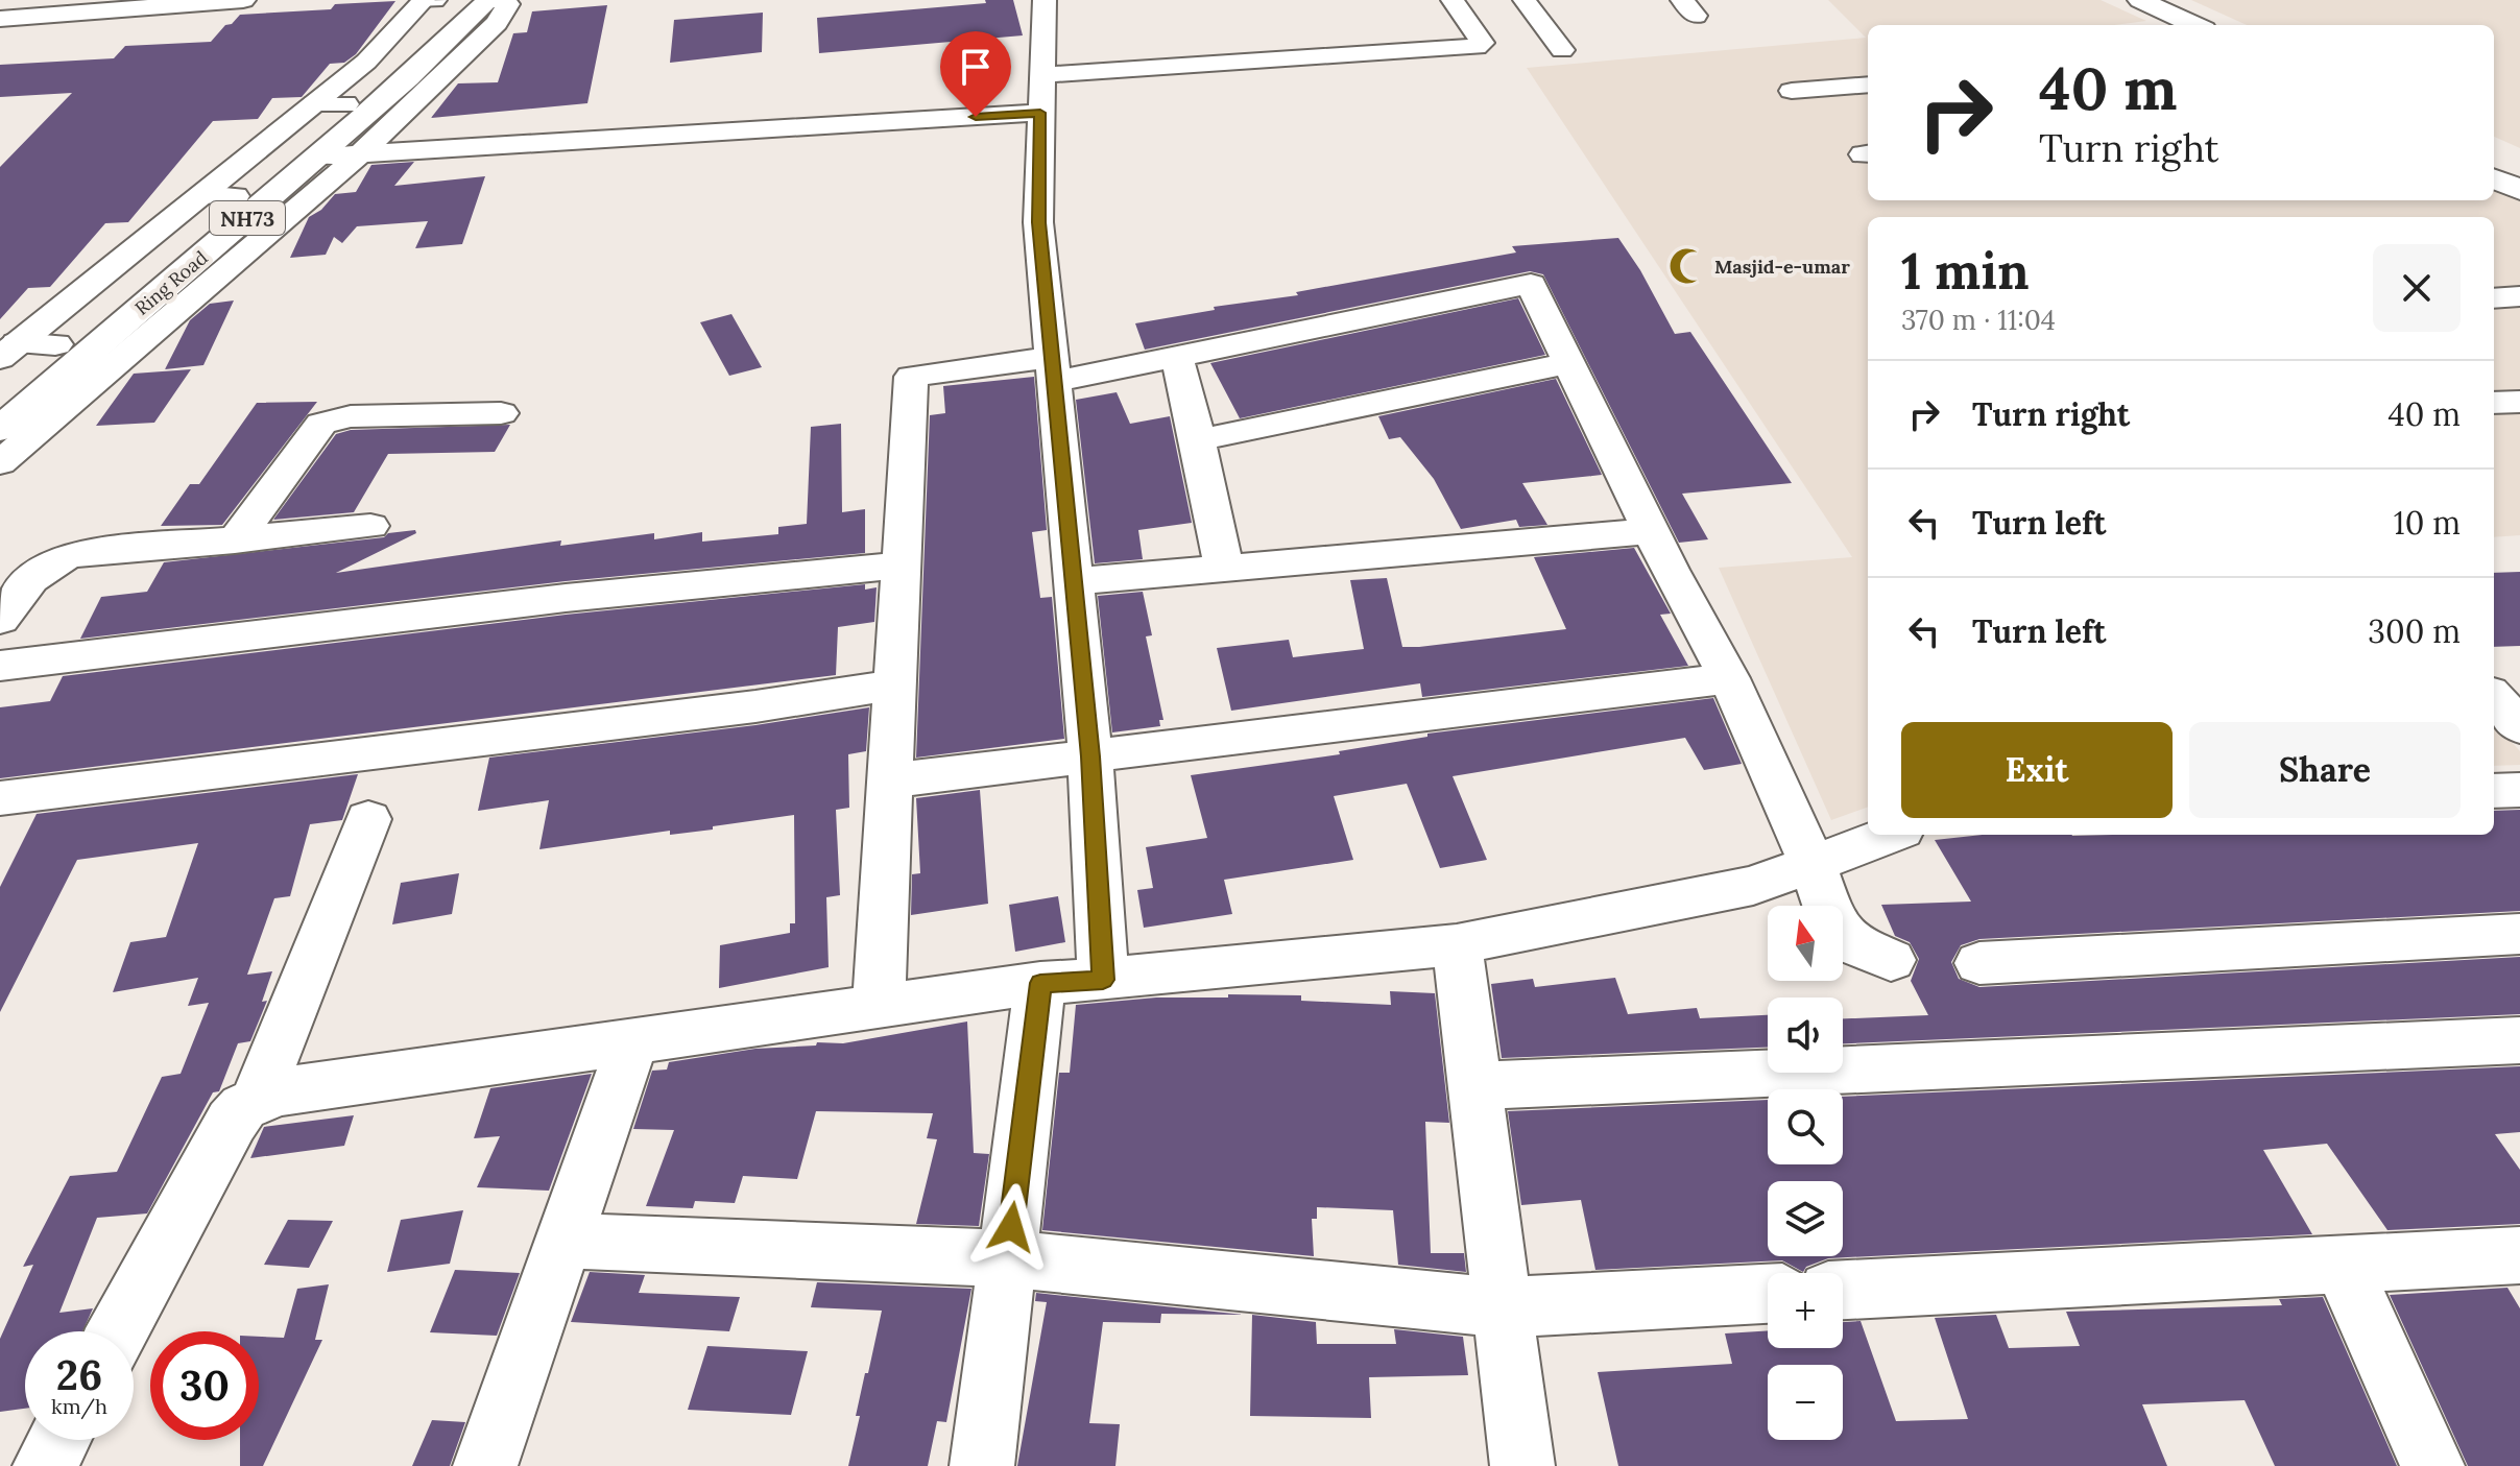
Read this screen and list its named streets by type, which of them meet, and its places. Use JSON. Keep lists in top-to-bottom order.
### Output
{
  "streets": {
    "main road": ["NH73", "Ring Road"]
  },
  "places": {
    "mosque": ["Masjid-e-umar"]
  },
  "north": "top",
  "page": {
    "turn": ["40 m", "Turn right"],
    "heading": ["1 min", "370 m · 11:04"],
    "list": [
      {
        "name": "Turn right",
        "value": "40 m"
      },
      {
        "name": "Turn left",
        "value": "10 m"
      },
      {
        "name": "Turn left",
        "value": "300 m"
      }
    ],
    "buttons": ["Exit", "Share"],
    "map_buttons": ["+", "−"],
    "speed": "26 km/h",
    "limit": "30"
  }
}
